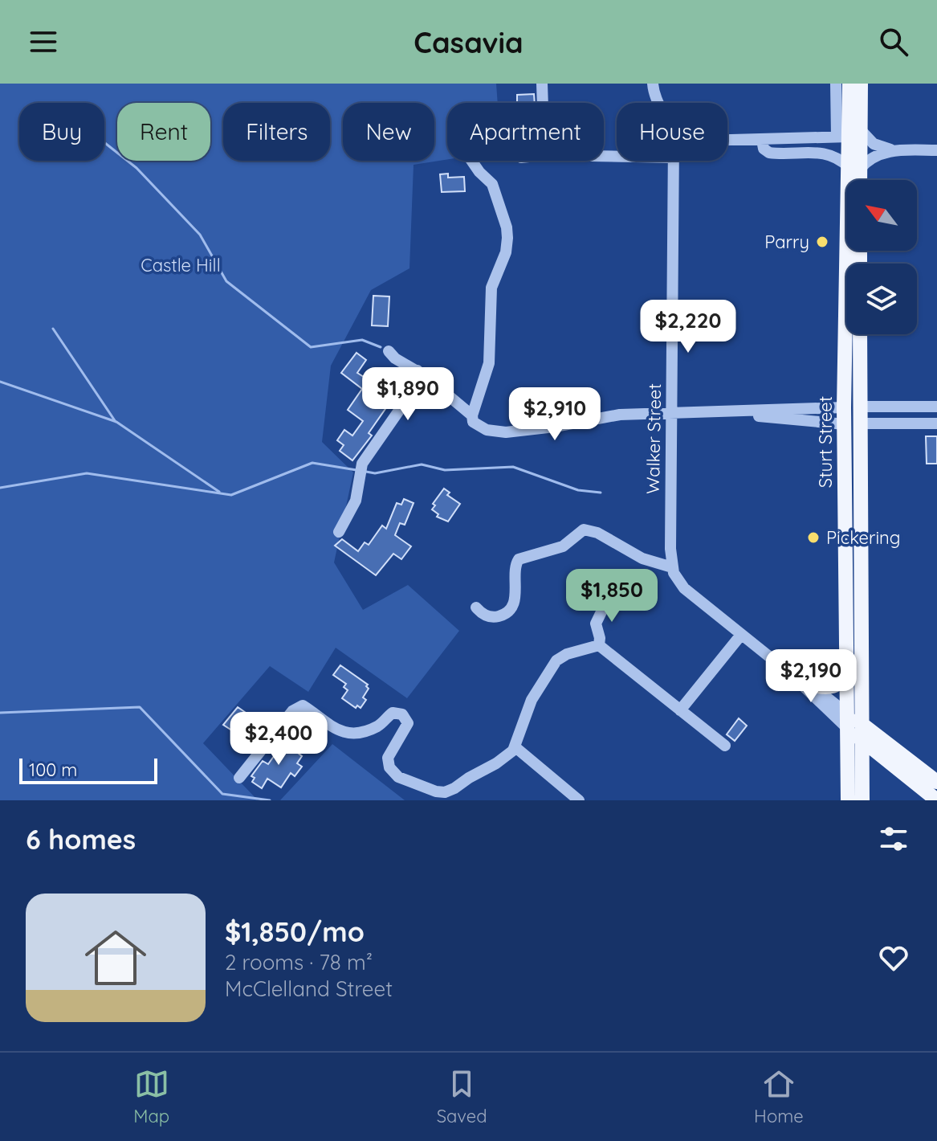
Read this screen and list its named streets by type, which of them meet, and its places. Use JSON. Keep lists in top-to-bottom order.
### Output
{
  "streets": {
    "main road": ["Sturt Street"],
    "street": ["Walker Street"]
  },
  "parks": ["Castle Hill"],
  "places": ["Parry", "Pickering"],
  "scale_bar": "100 m",
  "north": "top left",
  "page": {
    "header": "Casavia",
    "chip": [
      "Buy",
      "Rent",
      "Filters",
      "New",
      "Apartment",
      "House"
    ],
    "price": [
      "$2,220",
      "$1,890",
      "$2,910",
      "$1,850",
      "$2,190",
      "$2,400"
    ],
    "scale": "100 m",
    "heading": "6 homes",
    "list": [
      {
        "name": "$1,850/mo",
        "note": "2 rooms · 78 m² · McClelland Street"
      }
    ],
    "tabs": ["Map", "Saved", "Home"]
  }
}
